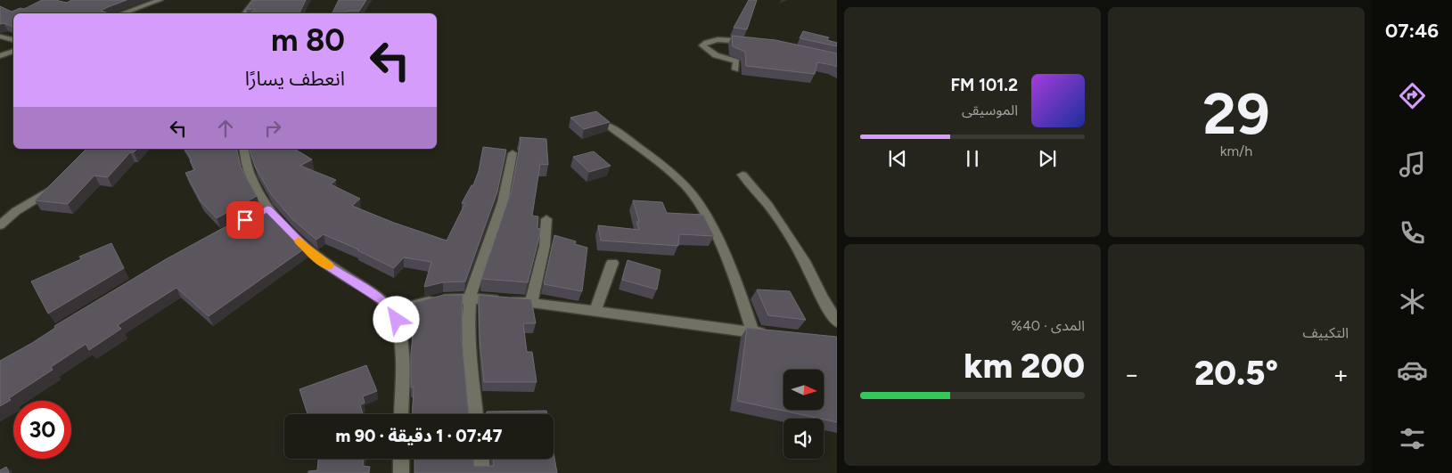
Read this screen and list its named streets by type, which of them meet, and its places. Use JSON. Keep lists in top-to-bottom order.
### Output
{
  "north": "right",
  "page": {
    "tabs": "07:46",
    "tile": [
      ["29", "km/h"],
      "التكييف",
      ["المدى · 40%", "200 km"]
    ],
    "turn": ["80 m", "انعطف يسارًا"],
    "song": ["101.2 FM", "الموسيقى"],
    "heat": ["−", "20.5°", "+"],
    "limit": "30",
    "trip": "07:47 · 1 دقيقة · 90 m"
  }
}
